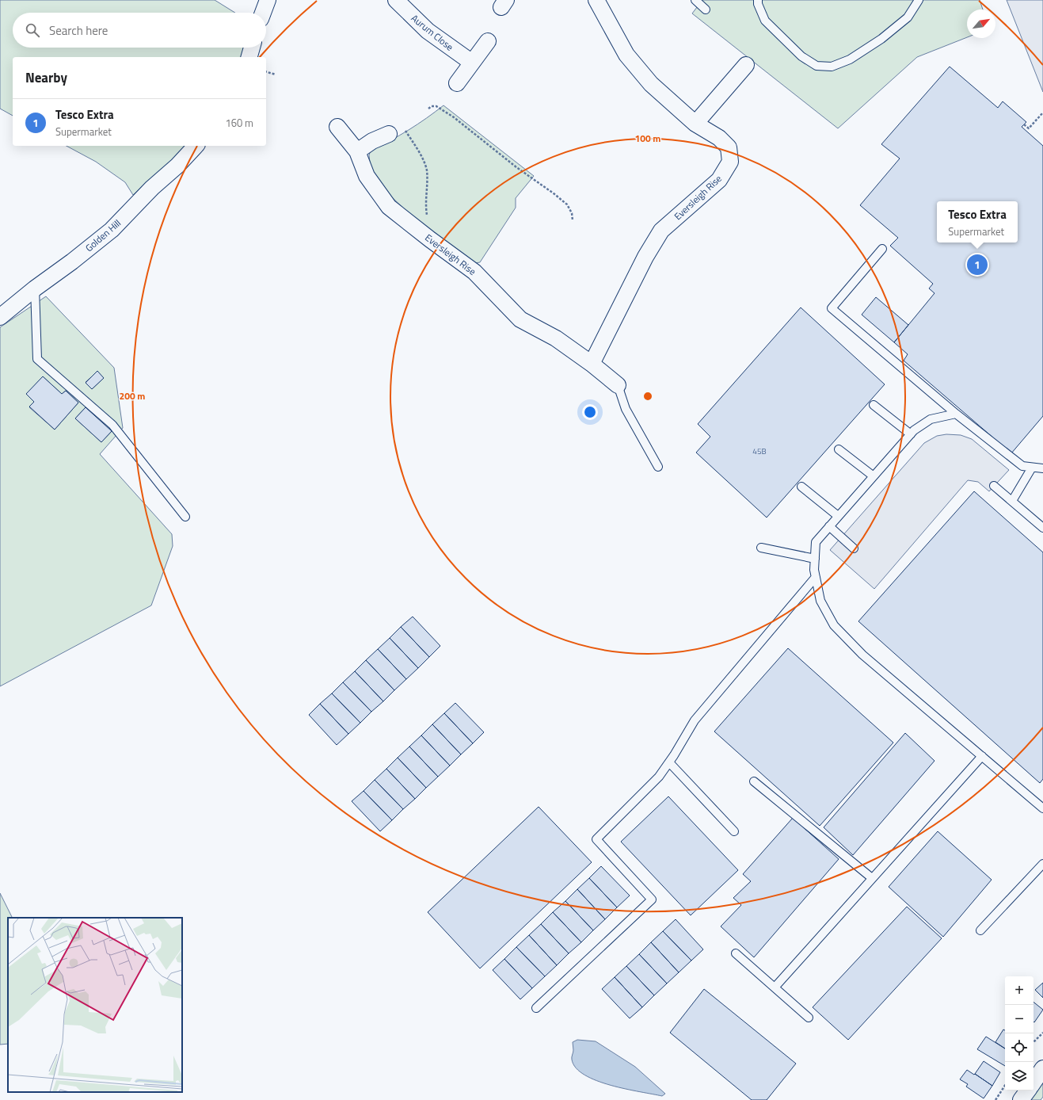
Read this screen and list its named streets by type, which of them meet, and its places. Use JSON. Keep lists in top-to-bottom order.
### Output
{
  "streets": {
    "street": ["Aurum Close", "Eversleigh Rise", "Golden Hill"]
  },
  "house_numbers": ["45B"],
  "north": "top right",
  "page": {
    "search": "Search here",
    "heading": "Nearby",
    "list": [
      {
        "mark": "1",
        "name": "Tesco Extra",
        "note": "Supermarket",
        "value": "160 m"
      }
    ],
    "popup": ["Tesco Extra", "Supermarket"],
    "pins": "1",
    "map_buttons": ["+", "−"]
  },
  "rings": ["100 m", "200 m"]
}
